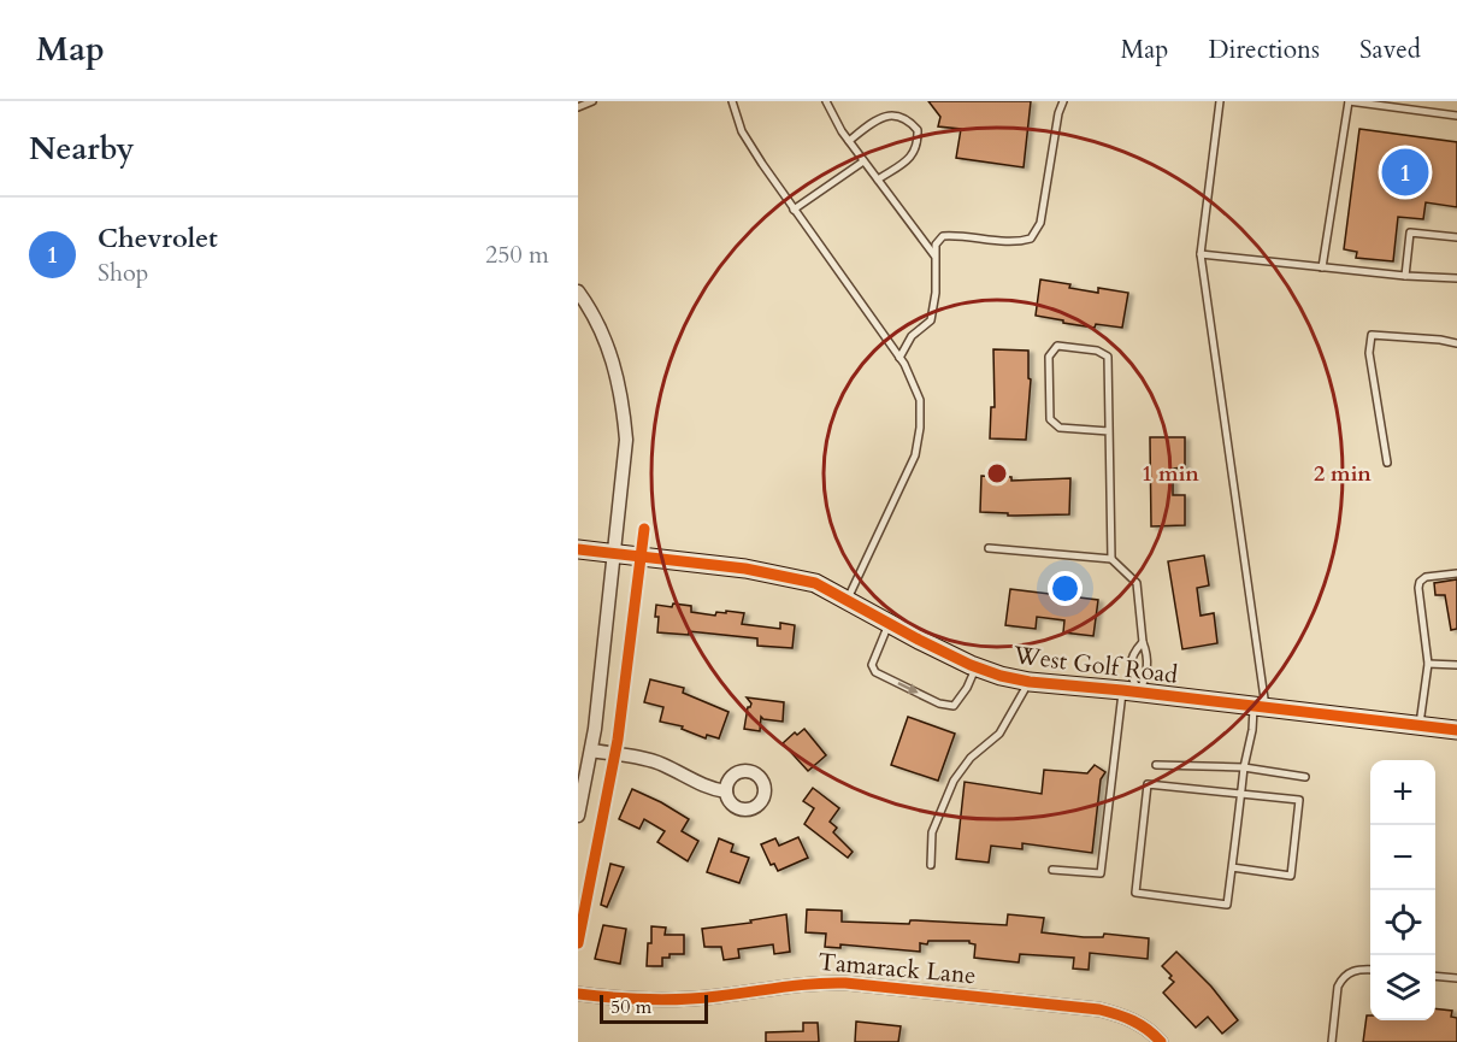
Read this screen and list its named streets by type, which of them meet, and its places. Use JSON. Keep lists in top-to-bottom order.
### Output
{
  "streets": {
    "street": ["West Golf Road", "Tamarack Lane"]
  },
  "scale_bar": "50 m",
  "page": {
    "header": "Map",
    "nav": ["Map", "Directions", "Saved"],
    "heading": "Nearby",
    "pins": "1",
    "list": [
      {
        "mark": "1",
        "name": "Chevrolet",
        "note": "Shop",
        "value": "250 m"
      }
    ],
    "map_buttons": ["+", "−"],
    "scale": "50 m"
  },
  "rings": ["1 min", "2 min"]
}
